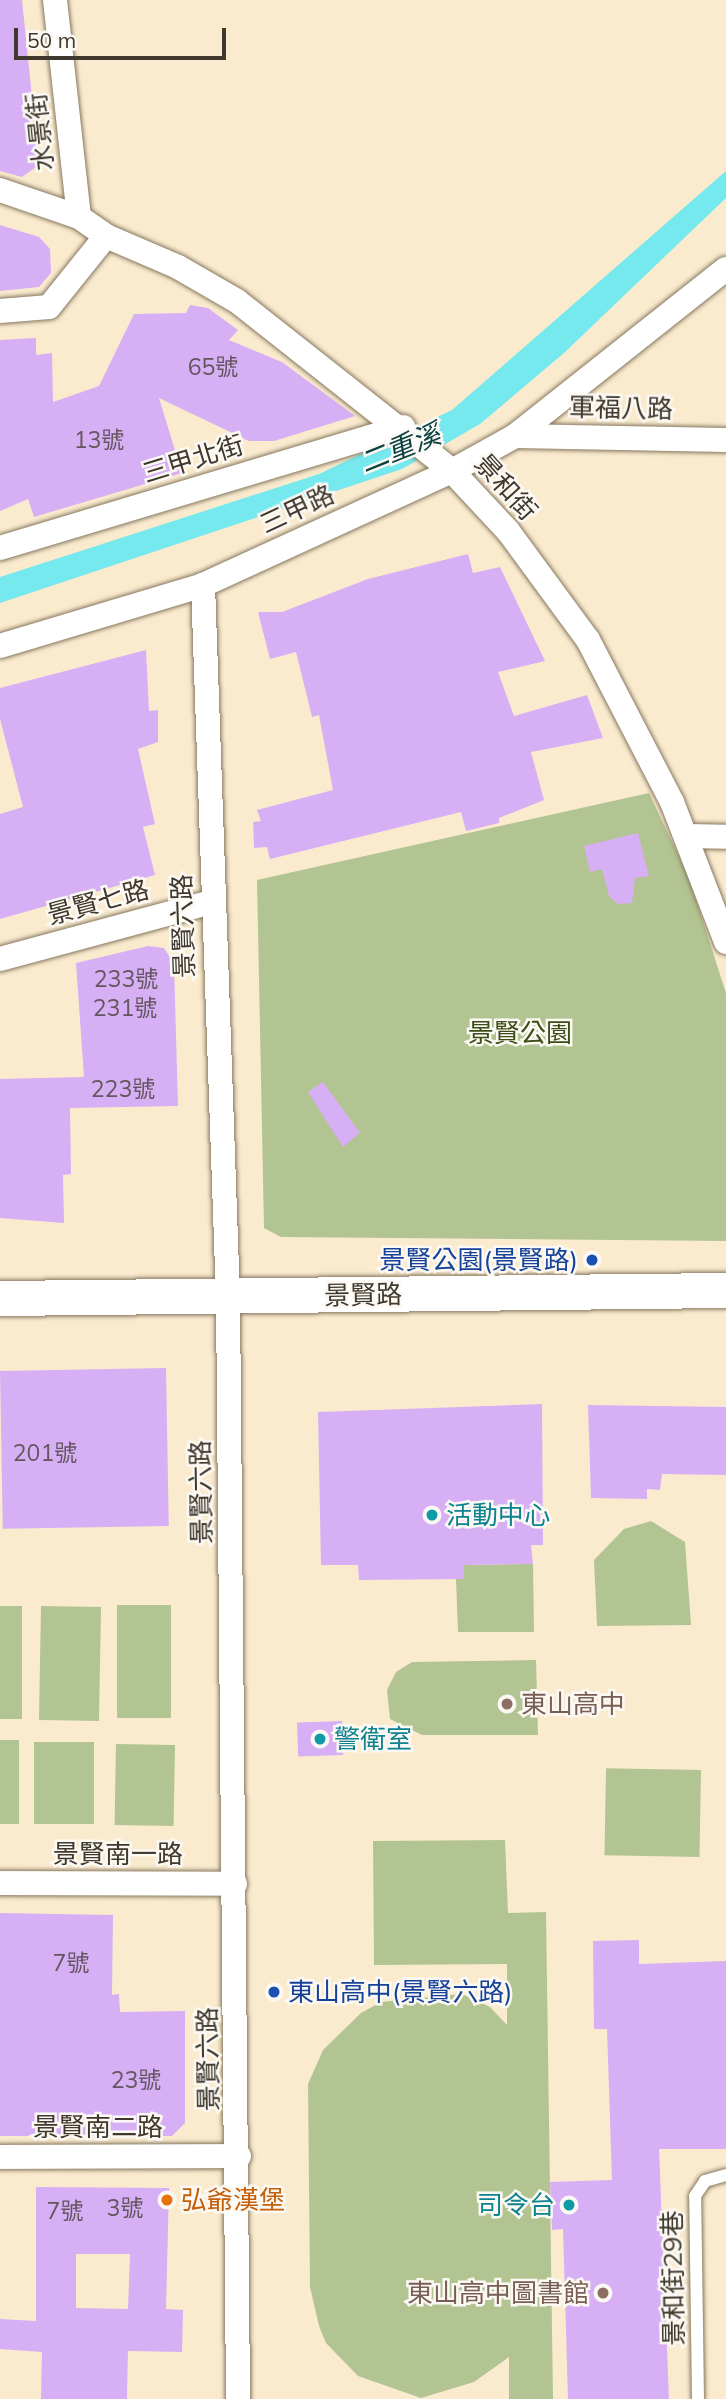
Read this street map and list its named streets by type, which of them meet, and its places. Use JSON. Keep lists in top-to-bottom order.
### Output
{
  "streets": {
    "street": [
      "水景街",
      "軍福八路",
      "三甲北街",
      "景和街",
      "三甲路",
      "景賢七路",
      "景賢六路",
      "景賢路",
      "景賢南一路",
      "景賢南二路"
    ],
    "lane": ["景和街29巷"]
  },
  "crossings": [
    ["水景街", "景和街"],
    ["軍福八路", "三甲路"],
    ["三甲北街", "景和街"],
    ["景和街", "三甲路"],
    ["三甲路", "景賢六路"],
    ["景賢七路", "景賢六路"],
    ["景賢六路", "景賢路"],
    ["景賢六路", "景賢南一路"],
    ["景賢六路", "景賢南二路"]
  ],
  "water": ["二重溪"],
  "parks": ["景賢公園"],
  "places": [
    "景賢公園(景賢路)",
    "活動中心",
    "東山高中",
    "警衛室",
    "東山高中(景賢六路)",
    "弘爺漢堡",
    "司令台",
    "東山高中圖書館"
  ],
  "house_numbers": [
    "65號",
    "13號",
    "233號",
    "231號",
    "223號",
    "201號",
    "7號",
    "23號",
    "3號",
    "7號"
  ],
  "scale_bar": "50 m"
}
